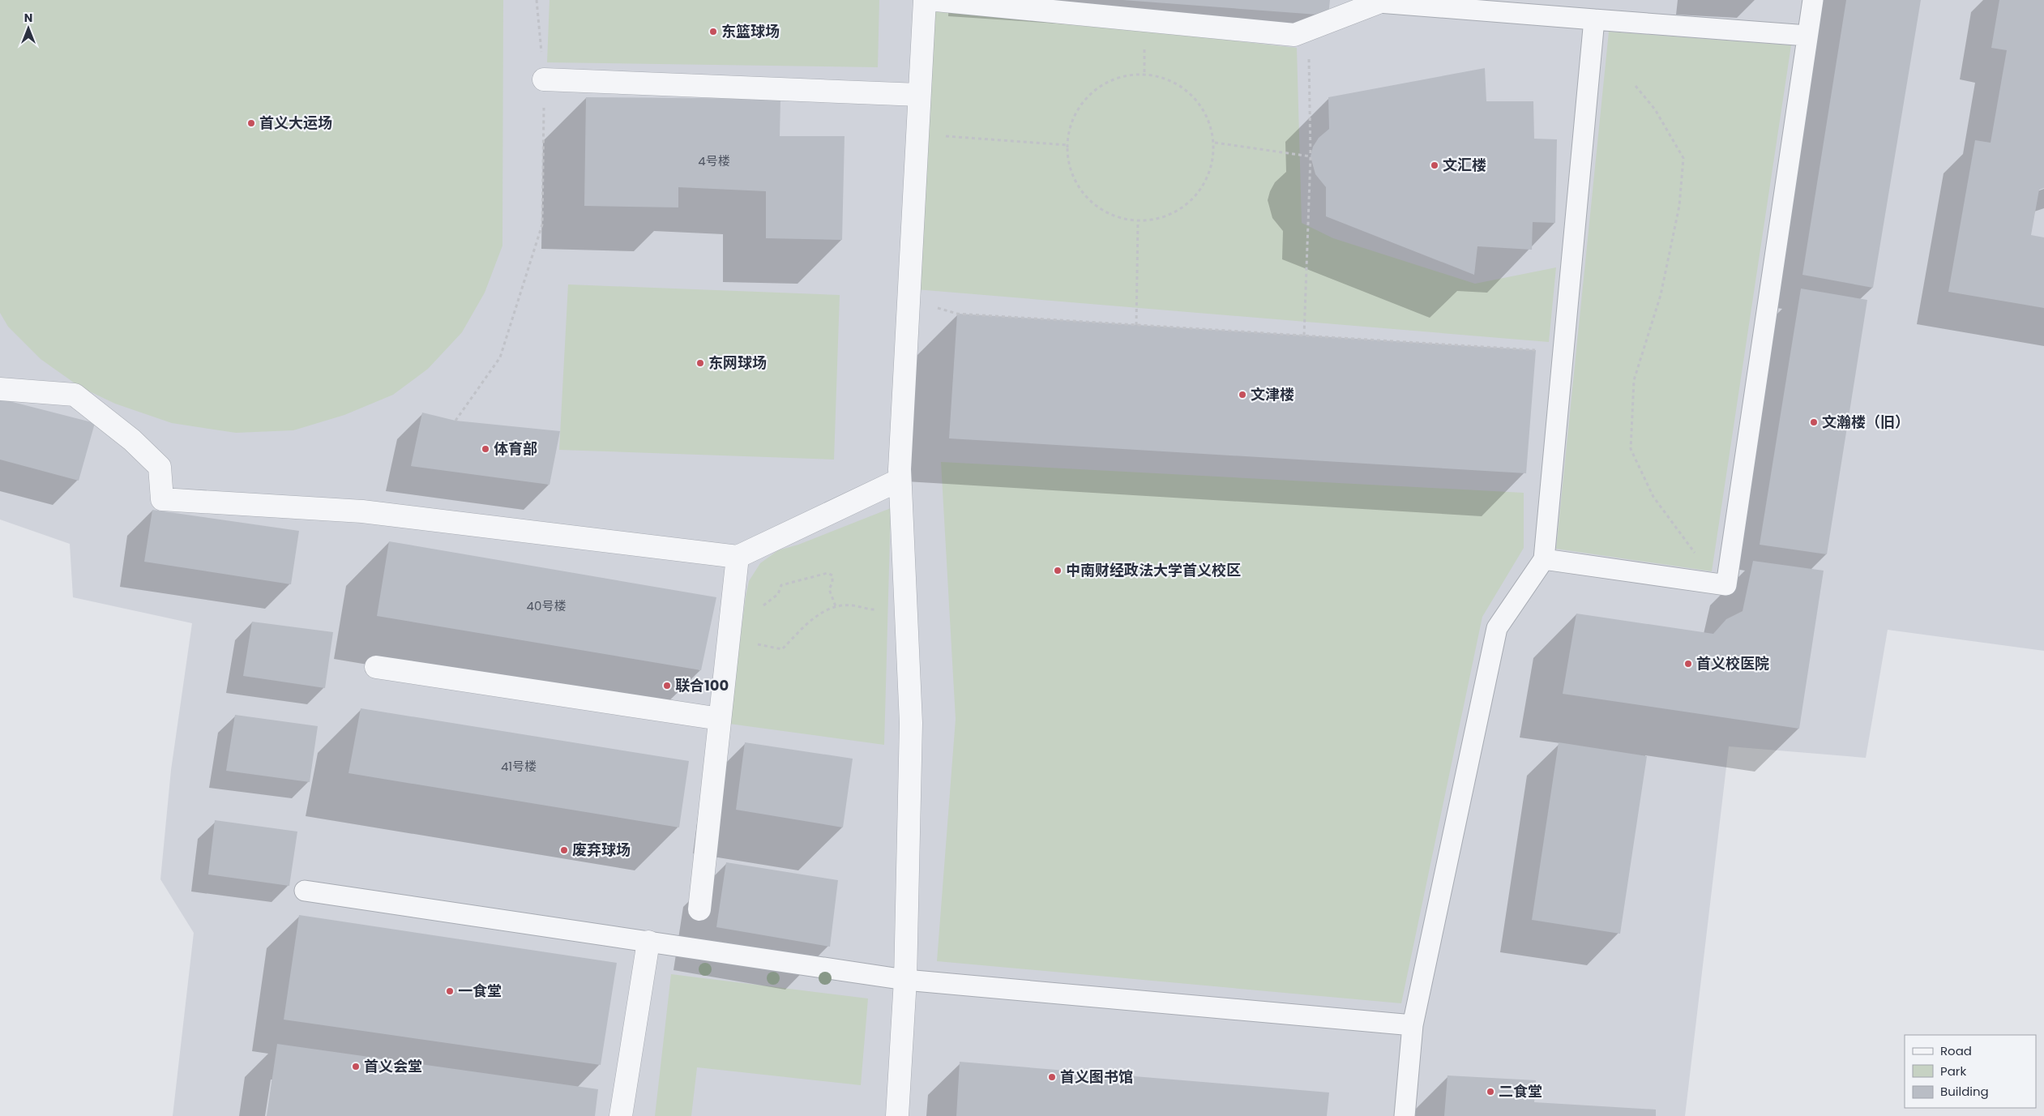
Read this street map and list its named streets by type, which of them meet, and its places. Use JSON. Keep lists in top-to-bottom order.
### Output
{
  "places": [
    "东篮球场",
    "首义大运场",
    "文汇楼",
    "东网球场",
    "文津楼",
    "文瀚楼（旧）",
    "体育部",
    "中南财经政法大学首义校区",
    "首义校医院",
    "联合100",
    "废弃球场",
    "一食堂",
    "首义会堂",
    "首义图书馆",
    "二食堂"
  ],
  "house_numbers": ["4号楼", "40号楼", "41号楼"],
  "legend": ["Road", "Park", "Building"],
  "north": "top"
}
